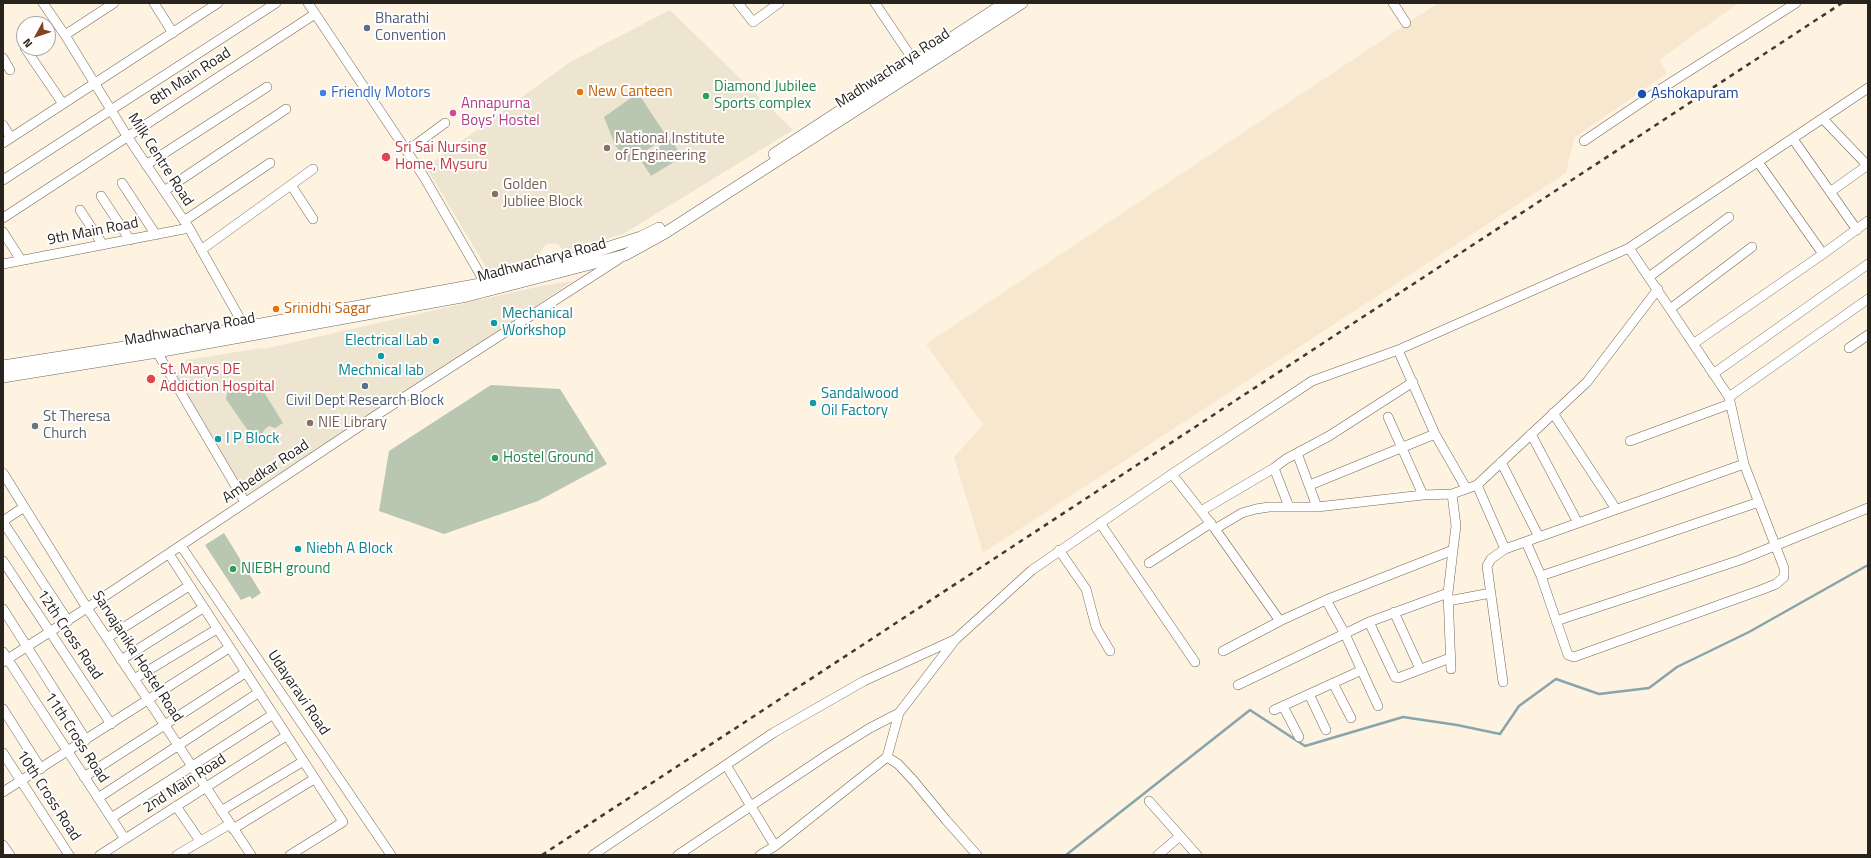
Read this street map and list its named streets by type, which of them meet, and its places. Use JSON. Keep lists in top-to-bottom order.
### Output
{
  "streets": {
    "main road": ["Madhwacharya Road"],
    "street": [
      "8th Main Road",
      "Milk Centre Road",
      "9th Main Road",
      "Ambedkar Road",
      "12th Cross Road",
      "Sarvajanika Hostel Road",
      "Udayaravi Road",
      "11th Cross Road",
      "2nd Main Road",
      "10th Cross Road"
    ]
  },
  "crossings": [
    ["Madhwacharya Road", "Ambedkar Road"],
    ["8th Main Road", "Milk Centre Road"],
    ["Milk Centre Road", "9th Main Road"],
    ["Ambedkar Road", "12th Cross Road"],
    ["Ambedkar Road", "Sarvajanika Hostel Road"],
    ["Ambedkar Road", "Udayaravi Road"],
    ["Ambedkar Road", "11th Cross Road"],
    ["Sarvajanika Hostel Road", "2nd Main Road"],
    ["11th Cross Road", "2nd Main Road"]
  ],
  "places": [
    "Bharathi Convention",
    "New Canteen",
    "Friendly Motors",
    "Ashokapuram",
    "Diamond Jubilee Sports complex",
    "Annapurna Boys' Hostel",
    "National Institute of Engineering",
    "Sri Sai Nursing Home, Mysuru",
    "Golden Jubliee Block",
    "Srinidhi Sagar",
    "Mechanical Workshop",
    "Electrical Lab",
    "Mechnical lab",
    "St. Marys DE Addiction Hospital",
    "Civil Dept Research Block",
    "Sandalwood Oil Factory",
    "NIE Library",
    "St Theresa Church",
    "I P Block",
    "Hostel Ground",
    "Niebh A Block",
    "NIEBH ground"
  ],
  "north": "bottom left"
}
